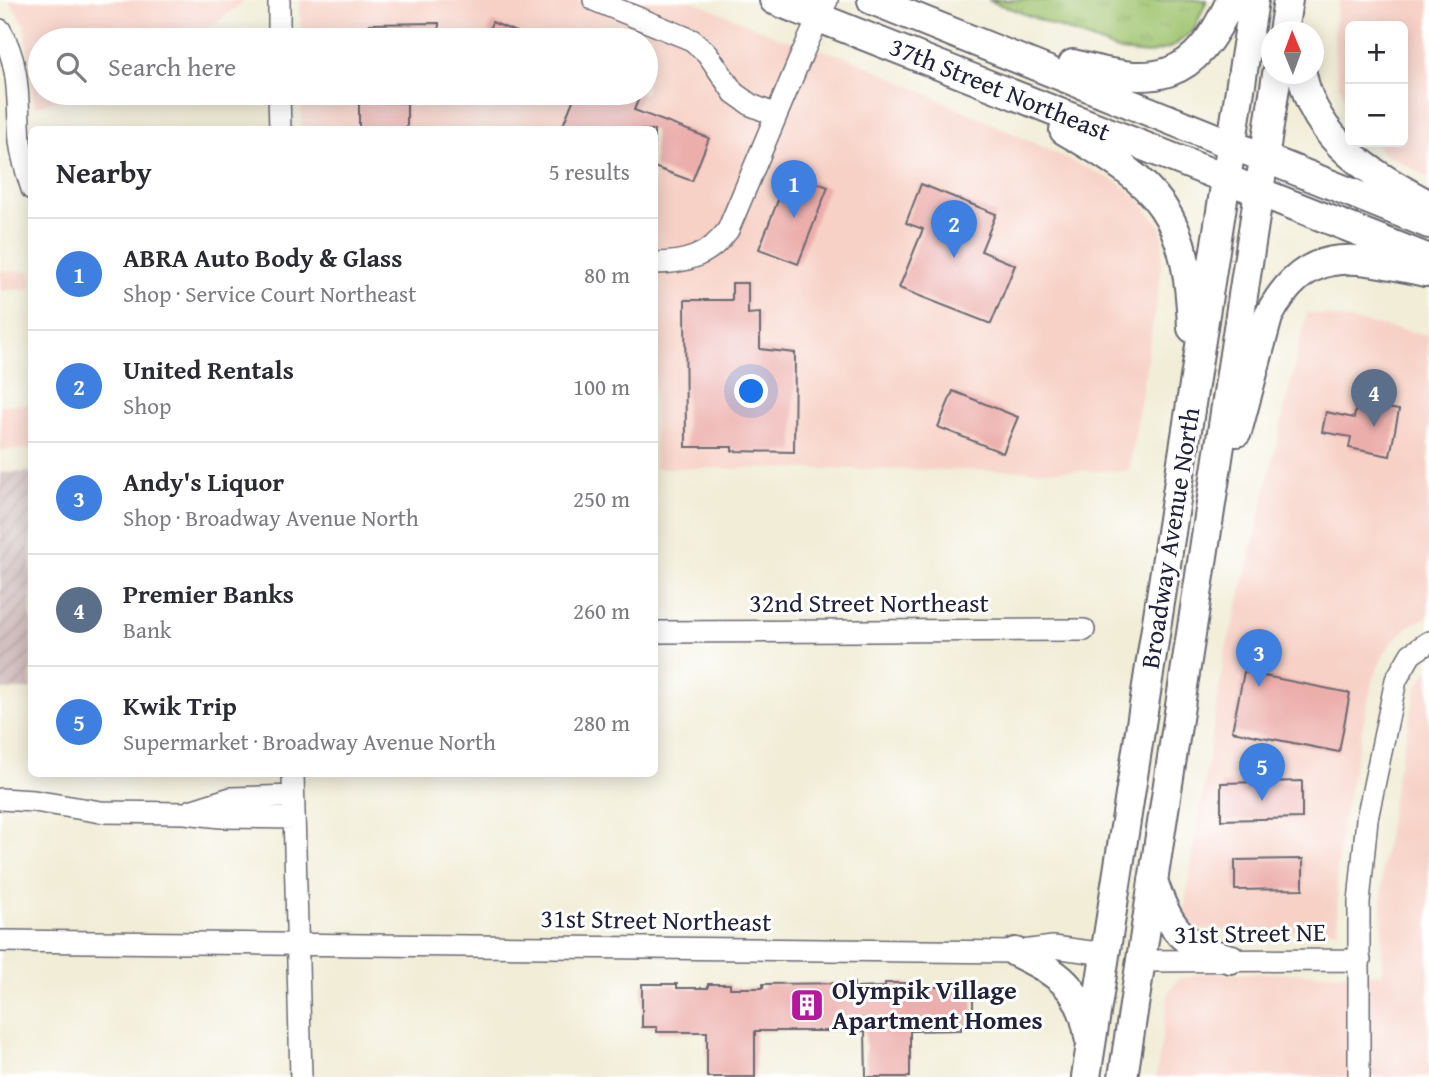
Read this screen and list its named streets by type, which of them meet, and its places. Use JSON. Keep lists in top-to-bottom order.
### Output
{
  "streets": {
    "main road": ["37th Street Northeast", "Broadway Avenue North"],
    "street": ["32nd Street Northeast", "31st Street Northeast", "31st Street NE"]
  },
  "crossings": [
    ["37th Street Northeast", "Broadway Avenue North"],
    ["Broadway Avenue North", "31st Street Northeast"],
    ["Broadway Avenue North", "31st Street NE"]
  ],
  "places": {
    "building": ["Olympik Village Apartment Homes"]
  },
  "north": "top",
  "page": {
    "map_buttons": ["+", "−"],
    "search": "Search here",
    "heading": ["Nearby", "5 results"],
    "pins": [
      "1",
      "2",
      "4",
      "3",
      "5"
    ],
    "list": [
      {
        "mark": "1",
        "name": "ABRA Auto Body & Glass",
        "note": "Shop · Service Court Northeast",
        "value": "80 m"
      },
      {
        "mark": "2",
        "name": "United Rentals",
        "note": "Shop",
        "value": "100 m"
      },
      {
        "mark": "3",
        "name": "Andy's Liquor",
        "note": "Shop · Broadway Avenue North",
        "value": "250 m"
      },
      {
        "mark": "4",
        "name": "Premier Banks",
        "note": "Bank",
        "value": "260 m"
      },
      {
        "mark": "5",
        "name": "Kwik Trip",
        "note": "Supermarket · Broadway Avenue North",
        "value": "280 m"
      }
    ]
  }
}
